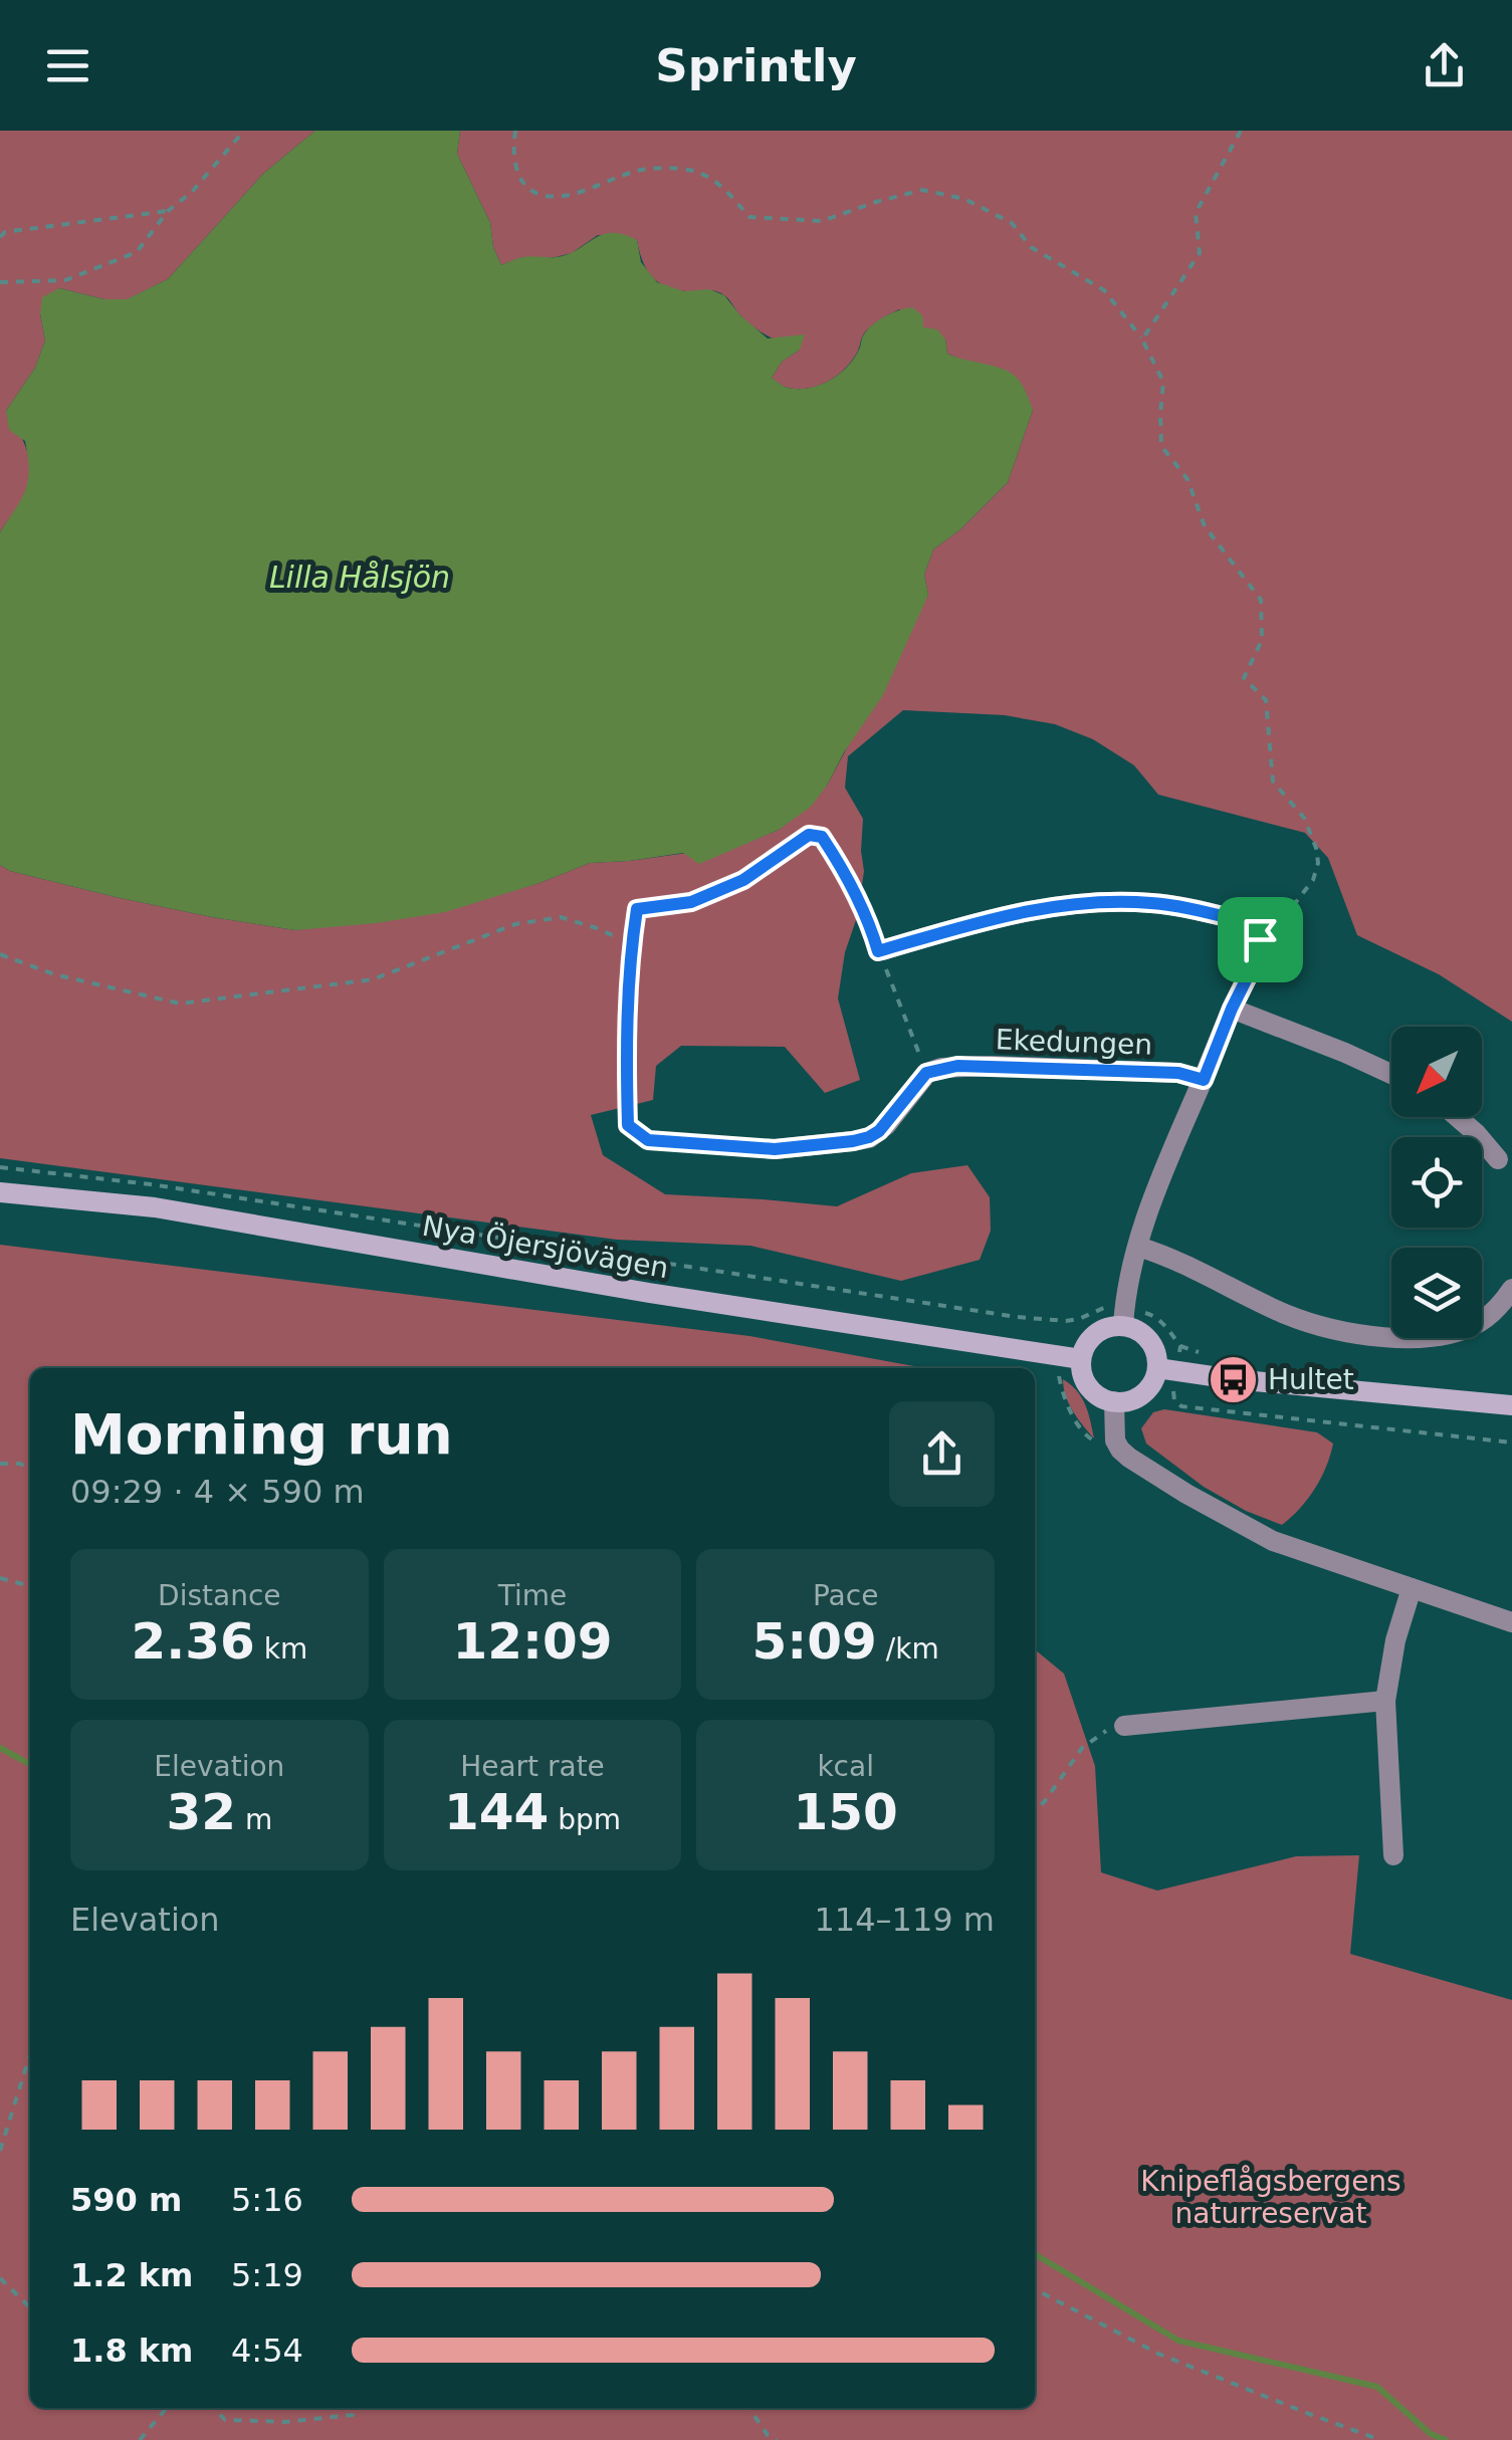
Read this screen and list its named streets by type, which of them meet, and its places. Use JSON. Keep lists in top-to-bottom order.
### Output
{
  "streets": {
    "street": ["Ekedungen", "Nya Öjersjövägen"]
  },
  "water": ["Lilla Hålsjön"],
  "parks": ["Knipeflågsbergens naturreservat"],
  "places": {
    "bus stop": ["Hultet"]
  },
  "north": "bottom left",
  "page": {
    "header": "Sprintly",
    "heading": ["Morning run", "09:29 · 4 × 590 m"],
    "stats": [
      ["Distance", "2.36 km"],
      ["Time", "12:09"],
      ["Pace", "5:09 /km"],
      ["Elevation", "32 m"],
      ["Heart rate", "144 bpm"],
      ["kcal", "150"]
    ],
    "chart": ["Elevation", "114–119 m"],
    "list": [
      {
        "name": "590 m",
        "note": "5:16"
      },
      {
        "name": "1.2 km",
        "note": "5:19"
      },
      {
        "name": "1.8 km",
        "note": "4:54"
      }
    ]
  }
}
